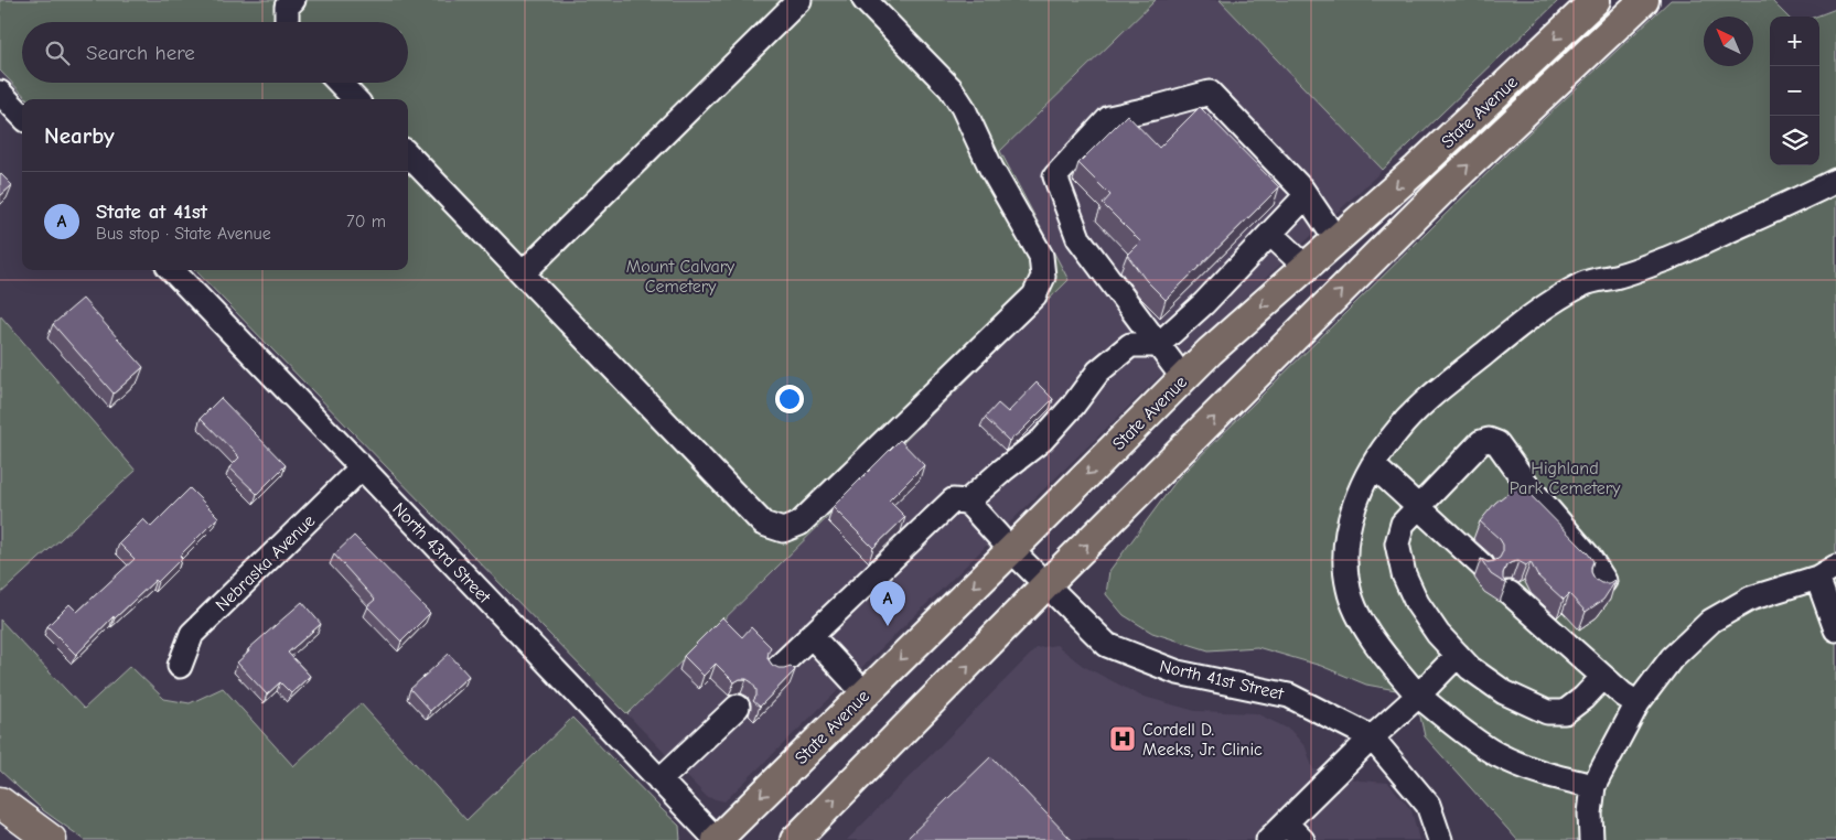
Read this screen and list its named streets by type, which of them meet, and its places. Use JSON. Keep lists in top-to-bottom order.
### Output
{
  "streets": {
    "main road": ["State Avenue"],
    "street": ["North 43rd Street", "Nebraska Avenue", "North 41st Street"]
  },
  "crossings": [
    ["State Avenue", "North 43rd Street"],
    ["State Avenue", "North 41st Street"],
    ["North 43rd Street", "Nebraska Avenue"]
  ],
  "parks": ["Mount Calvary Cemetery", "Highland Park Cemetery"],
  "places": {
    "hospital": ["Cordell D. Meeks, Jr. Clinic"]
  },
  "north": "top left",
  "page": {
    "map_buttons": ["+", "−"],
    "search": "Search here",
    "heading": "Nearby",
    "list": [
      {
        "mark": "A",
        "name": "State at 41st",
        "note": "Bus stop · State Avenue",
        "value": "70 m"
      }
    ],
    "pins": "A"
  }
}
